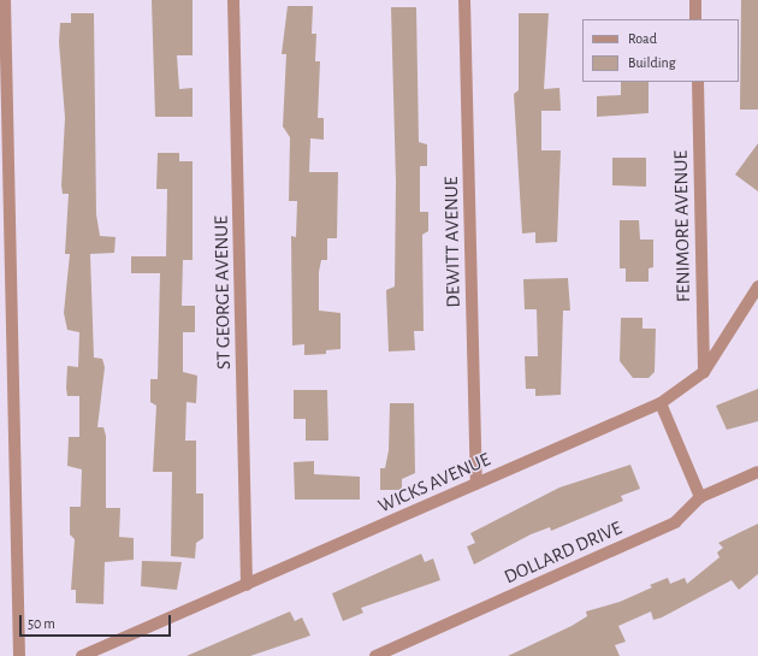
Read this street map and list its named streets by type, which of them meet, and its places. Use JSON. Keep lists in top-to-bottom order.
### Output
{
  "streets": {
    "street": [
      "FENIMORE AVENUE",
      "DEWITT AVENUE",
      "ST GEORGE AVENUE",
      "WICKS AVENUE",
      "DOLLARD DRIVE"
    ]
  },
  "crossings": [
    ["FENIMORE AVENUE", "WICKS AVENUE"],
    ["DEWITT AVENUE", "WICKS AVENUE"],
    ["ST GEORGE AVENUE", "WICKS AVENUE"]
  ],
  "legend": ["Road", "Building"],
  "scale_bar": "50 m"
}
